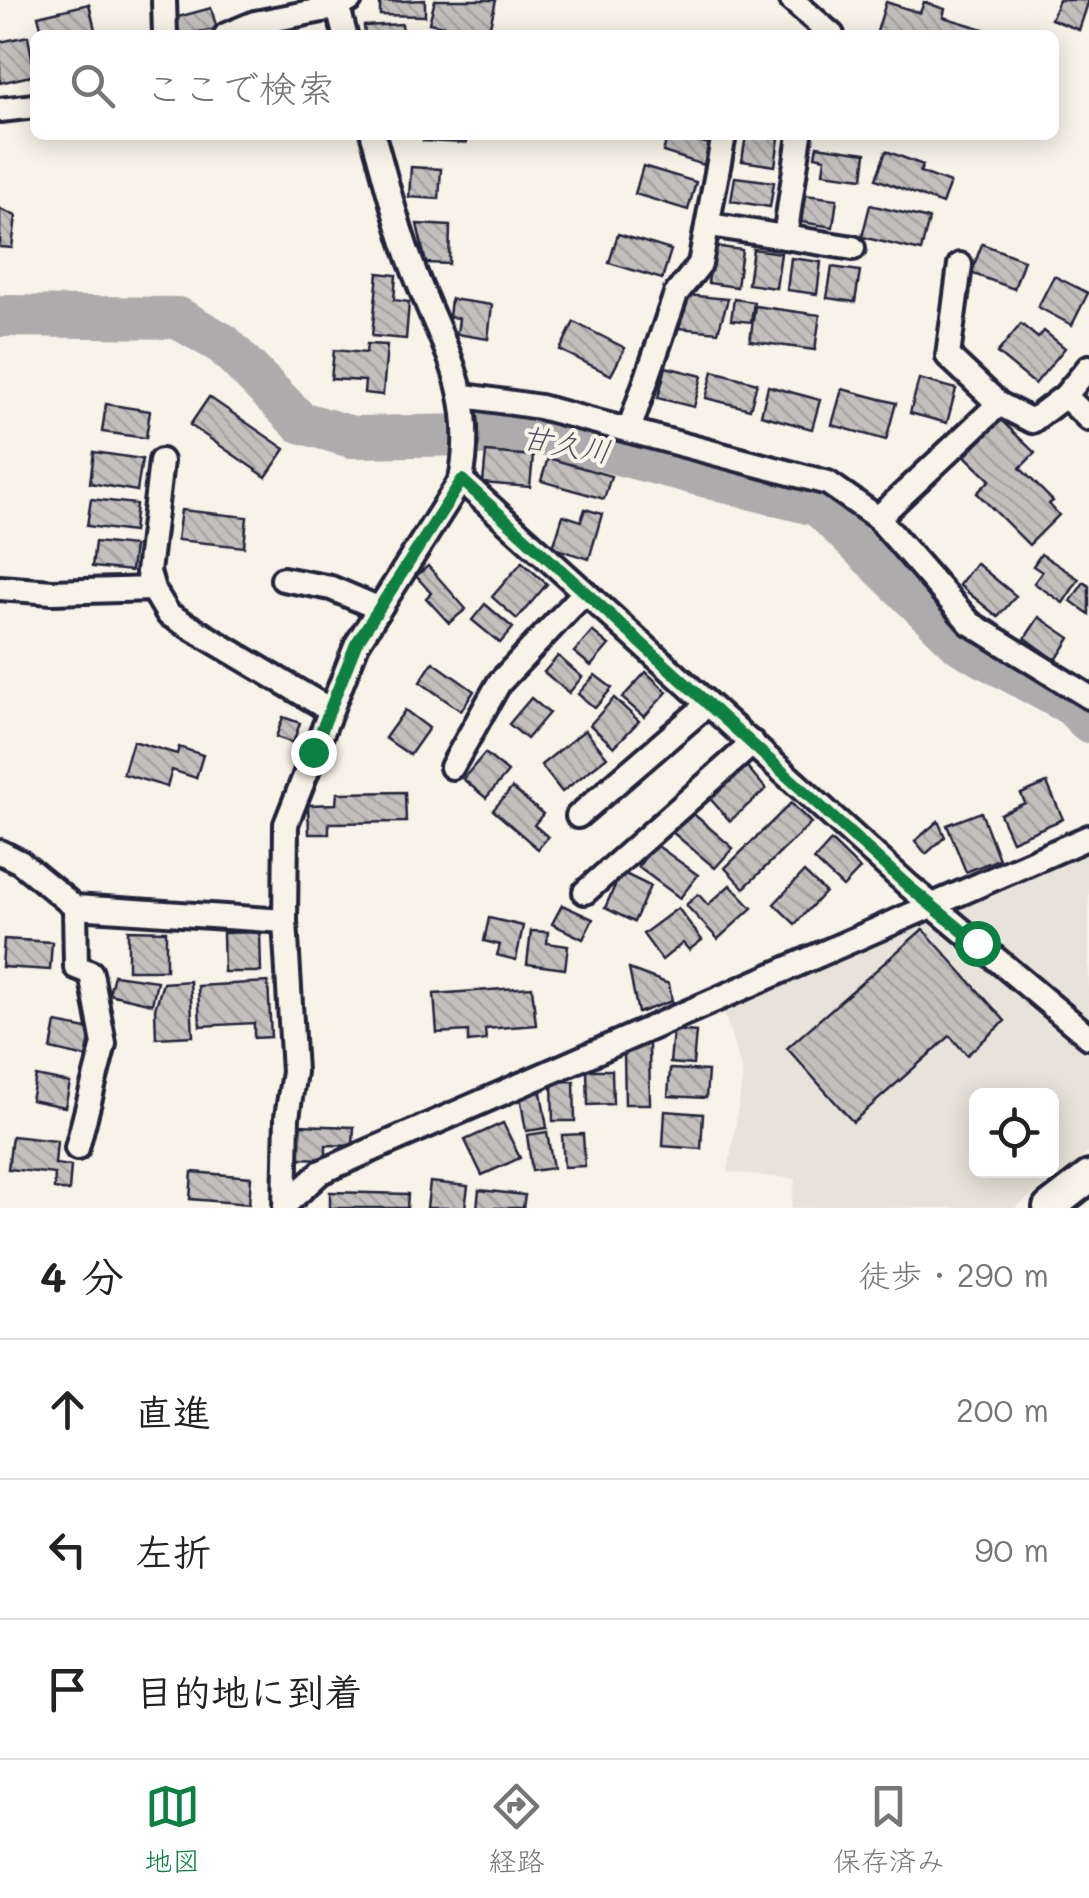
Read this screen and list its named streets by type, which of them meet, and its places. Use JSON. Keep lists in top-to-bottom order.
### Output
{
  "water": ["甘久川"],
  "page": {
    "search": "ここで検索",
    "heading": ["4 分", "徒歩 · 290 m"],
    "list": [
      ["直進", "200 m"],
      ["左折", "90 m"],
      "目的地に到着"
    ],
    "nav": ["地図", "経路", "保存済み"]
  }
}
